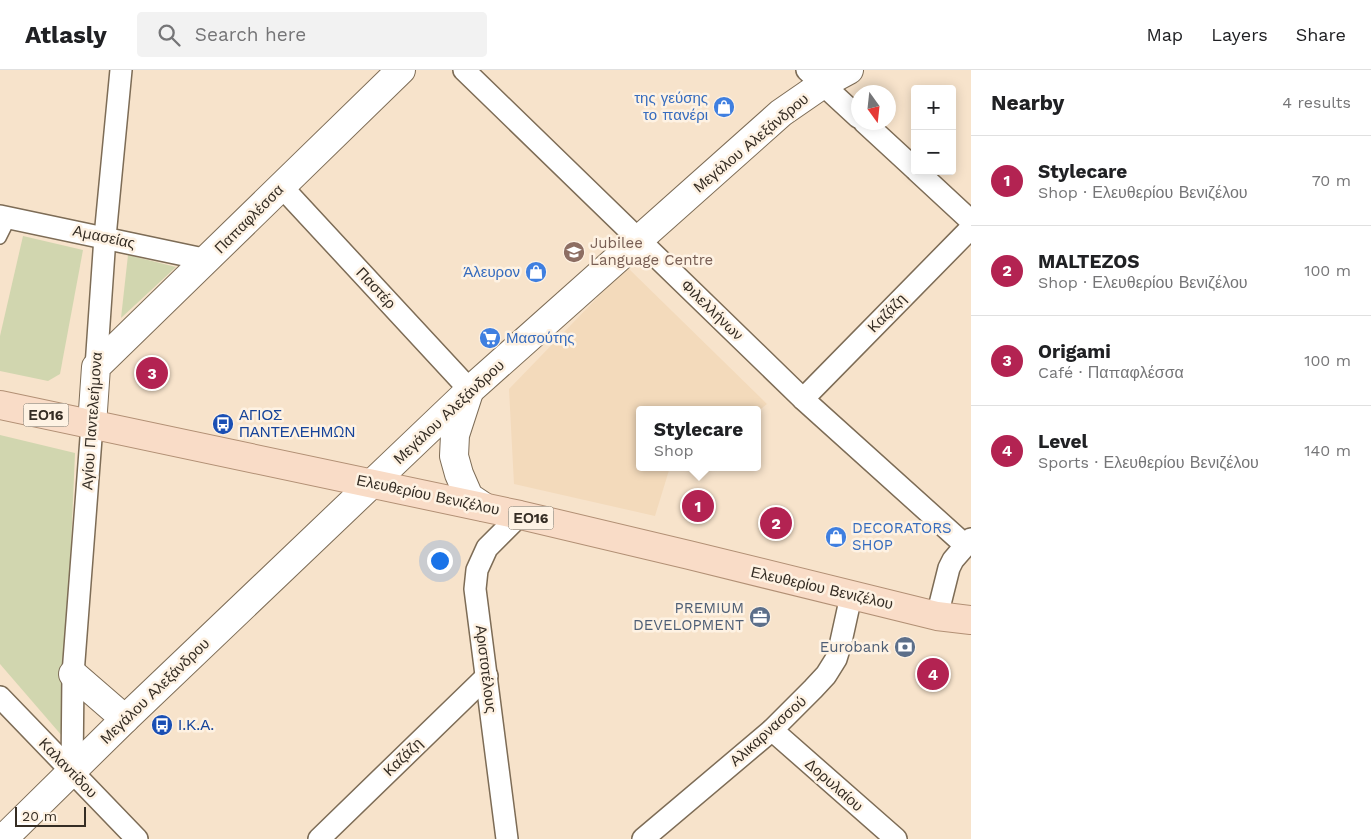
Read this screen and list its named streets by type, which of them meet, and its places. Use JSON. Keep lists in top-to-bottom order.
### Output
{
  "streets": {
    "main road": [
      "Μεγάλου Αλεξάνδρου",
      "Παπαφλέσσα",
      "ΕΟ16",
      "Αγίου Παντελεήμονα",
      "Ελευθερίου Βενιζέλου"
    ],
    "street": [
      "Αμασείας",
      "Παστέρ",
      "Φιλελλήνων",
      "Καζάζη",
      "Αριστοτέλους",
      "Αλικαρνασσού",
      "Καλαντίδου",
      "Δορυλαίου"
    ]
  },
  "crossings": [
    ["Μεγάλου Αλεξάνδρου", "Παστέρ"],
    ["Μεγάλου Αλεξάνδρου", "Φιλελλήνων"],
    ["Μεγάλου Αλεξάνδρου", "Αγίου Παντελεήμονα"],
    ["Μεγάλου Αλεξάνδρου", "Ελευθερίου Βενιζέλου"],
    ["Μεγάλου Αλεξάνδρου", "Καλαντίδου"],
    ["Παπαφλέσσα", "Αμασείας"],
    ["Παπαφλέσσα", "Παστέρ"],
    ["Παπαφλέσσα", "Αγίου Παντελεήμονα"],
    ["Αμασείας", "Αγίου Παντελεήμονα"],
    ["Φιλελλήνων", "Καζάζη"],
    ["Καζάζη", "Αριστοτέλους"],
    ["Αγίου Παντελεήμονα", "Ελευθερίου Βενιζέλου"],
    ["Αγίου Παντελεήμονα", "Καλαντίδου"],
    ["Ελευθερίου Βενιζέλου", "Αριστοτέλους"],
    ["Ελευθερίου Βενιζέλου", "Αλικαρνασσού"],
    ["Αλικαρνασσού", "Δορυλαίου"]
  ],
  "places": {
    "shop": ["της γεύσης το πανέρι", "Άλευρον", "DECORATORS SHOP"],
    "school or university": ["Jubilee Language Centre"],
    "supermarket": ["Μασούτης"],
    "bus stop": ["ΑΓΙΟΣ ΠΑΝΤΕΛΕΗΜΩΝ", "Ι.Κ.Α."],
    "office": ["PREMIUM DEVELOPMENT"],
    "bank": ["Eurobank"]
  },
  "scale_bar": "20 m",
  "north": "bottom",
  "page": {
    "header": "Atlasly",
    "search": "Search here",
    "nav": ["Map", "Layers", "Share"],
    "heading": ["Nearby", "4 results"],
    "map_buttons": ["+", "−"],
    "list": [
      {
        "mark": "1",
        "name": "Stylecare",
        "note": "Shop · Ελευθερίου Βενιζέλου",
        "value": "70 m"
      },
      {
        "mark": "2",
        "name": "MALTEZOS",
        "note": "Shop · Ελευθερίου Βενιζέλου",
        "value": "100 m"
      },
      {
        "mark": "3",
        "name": "Origami",
        "note": "Café · Παπαφλέσσα",
        "value": "100 m"
      },
      {
        "mark": "4",
        "name": "Level",
        "note": "Sports · Ελευθερίου Βενιζέλου",
        "value": "140 m"
      }
    ],
    "pins": [
      "3",
      "1",
      "2",
      "4"
    ],
    "popup": ["Stylecare", "Shop"],
    "scale": "20 m"
  }
}
